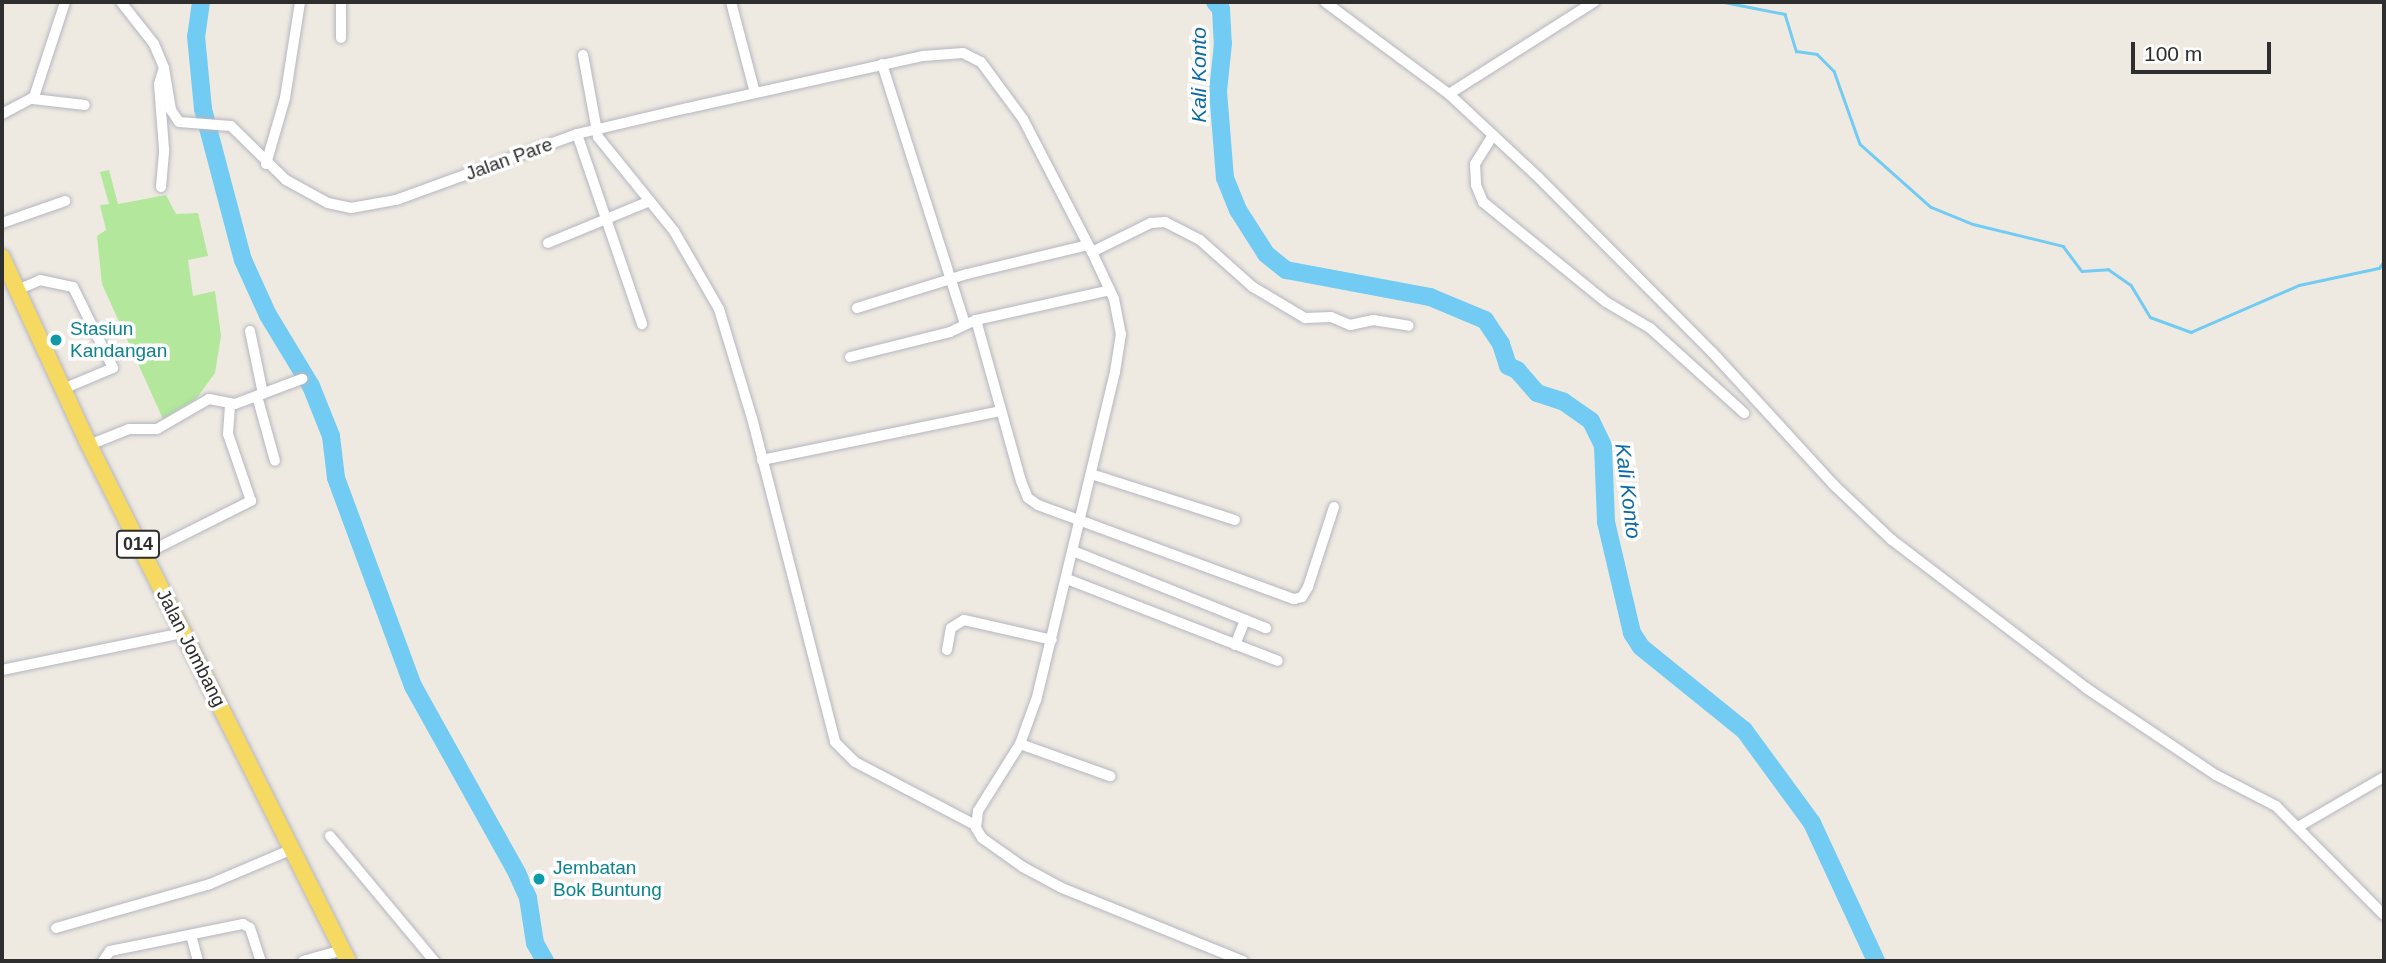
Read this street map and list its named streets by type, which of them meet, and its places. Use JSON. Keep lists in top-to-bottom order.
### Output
{
  "streets": {
    "main road": ["014", "Jalan Jombang"],
    "street": ["Jalan Pare"]
  },
  "water": ["Kali Konto"],
  "places": ["Stasiun Kandangan", "Jembatan Bok Buntung"],
  "scale_bar": "100 m"
}
